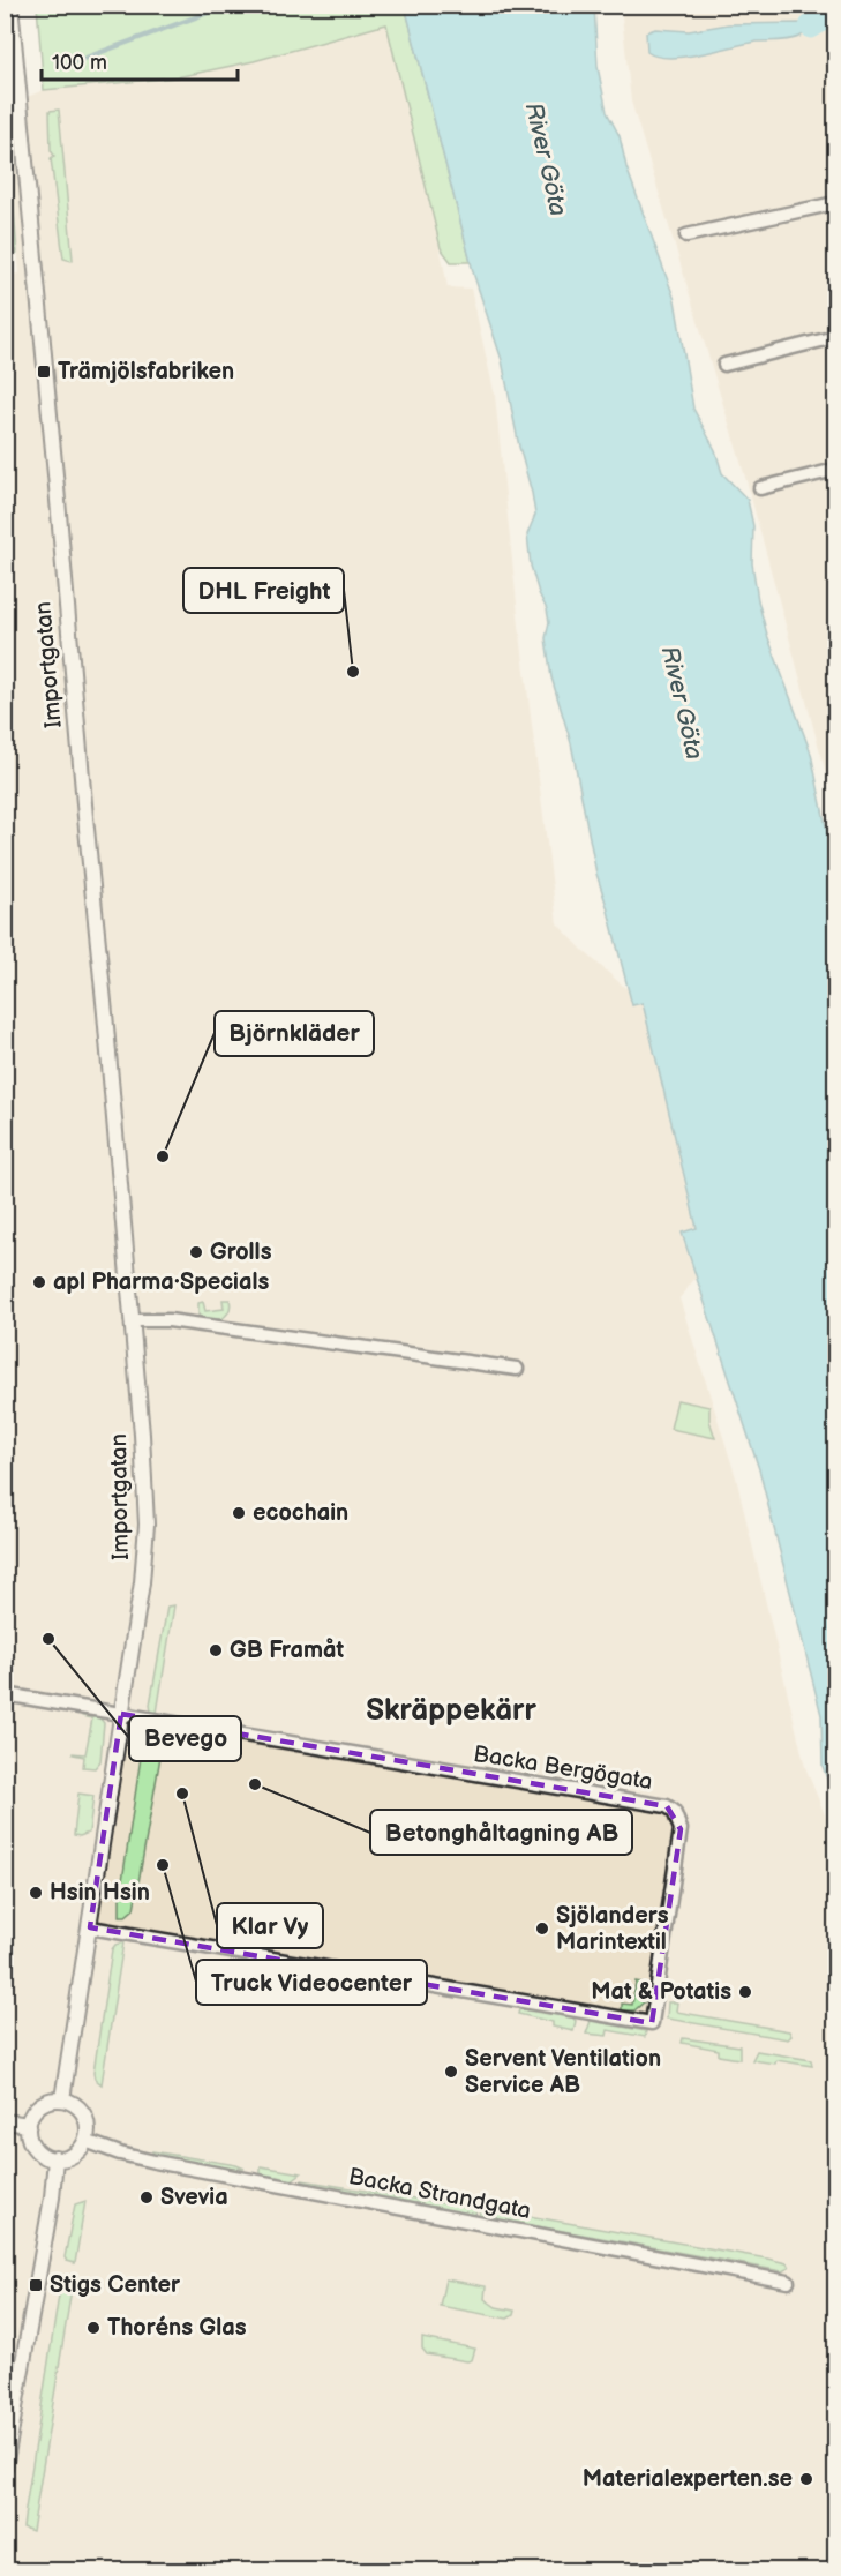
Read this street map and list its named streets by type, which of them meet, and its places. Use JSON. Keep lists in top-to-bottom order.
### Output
{
  "streets": {
    "street": ["Importgatan", "Backa Bergögata", "Backa Strandgata"]
  },
  "crossings": [
    ["Importgatan", "Backa Bergögata"],
    ["Importgatan", "Backa Strandgata"]
  ],
  "districts": ["Skräppekärr"],
  "water": ["River Göta"],
  "places": {
    "transit": ["Trämjölsfabriken", "Stigs Center"],
    "other": [
      "DHL Freight",
      "Björnkläder",
      "Grolls",
      "apl Pharma•Specials",
      "ecochain",
      "Bevego",
      "GB Framåt",
      "Betonghåltagning AB",
      "Klar Vy",
      "Truck Videocenter",
      "Hsin Hsin",
      "Sjölanders Marintextil",
      "Mat & Potatis",
      "Servent Ventilation Service AB",
      "Svevia",
      "Thoréns Glas",
      "Materialexperten.se"
    ]
  },
  "scale_bar": "100 m"
}
